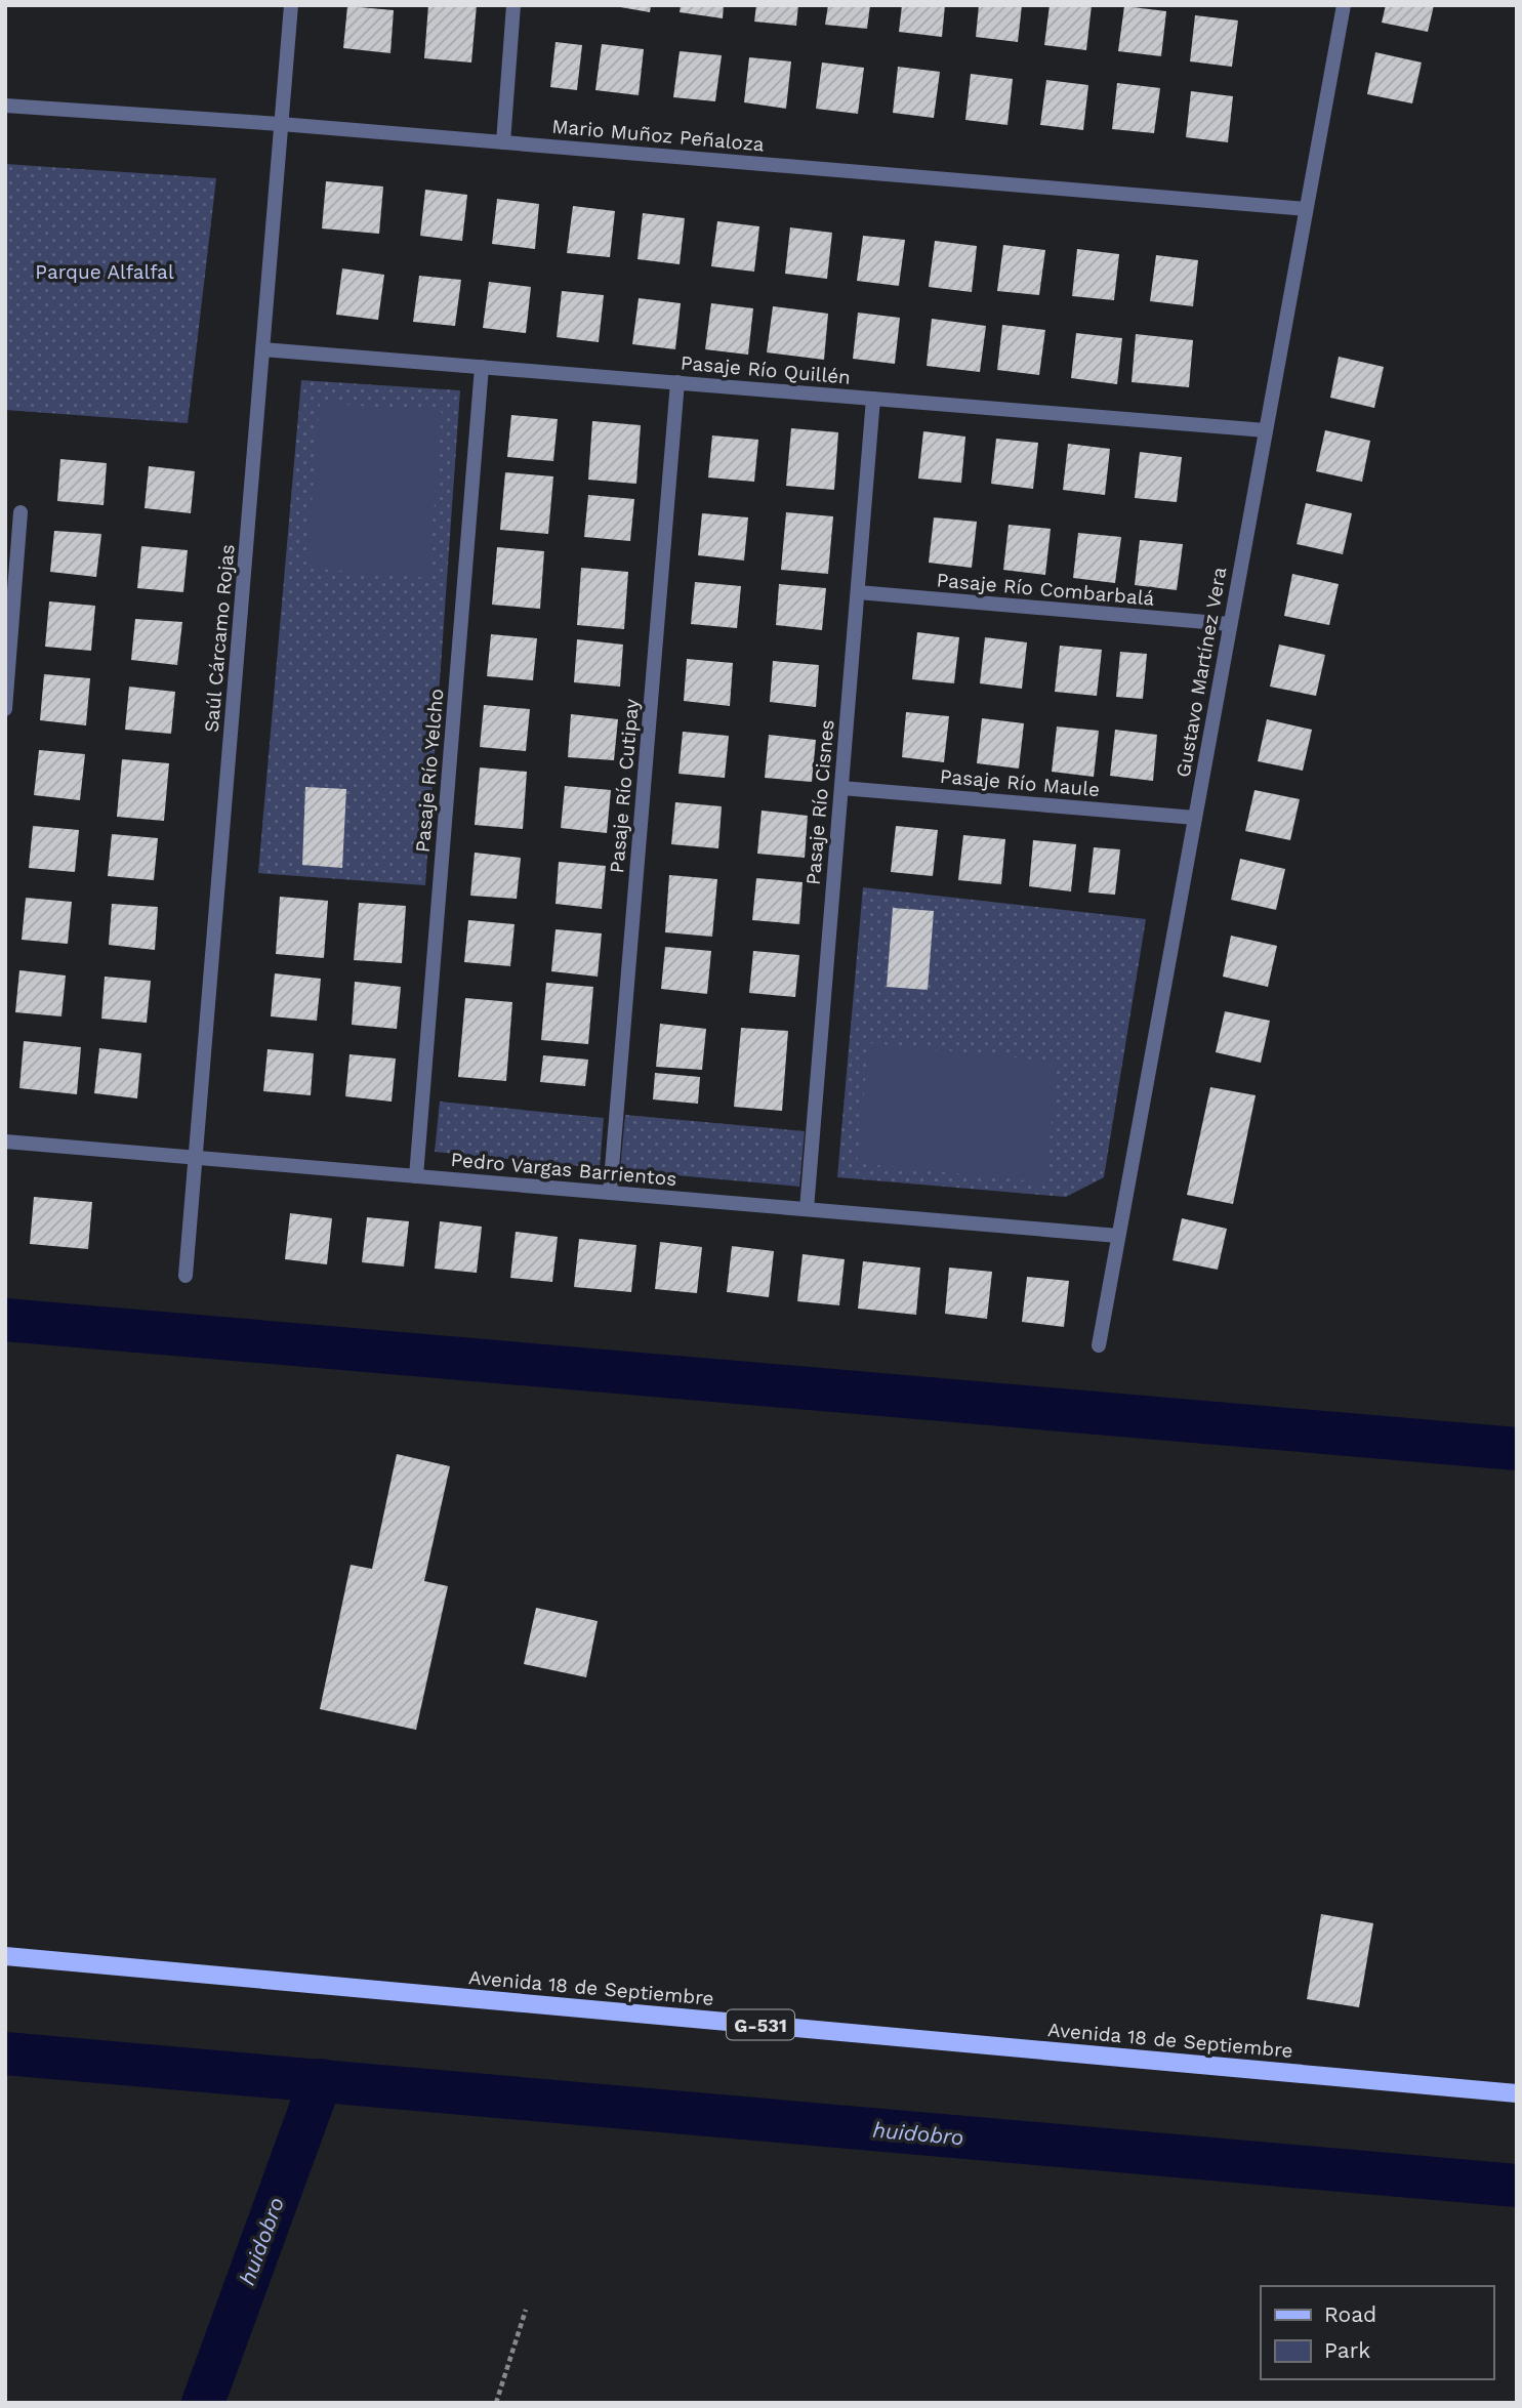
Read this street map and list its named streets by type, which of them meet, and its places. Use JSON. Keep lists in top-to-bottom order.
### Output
{
  "streets": {
    "main road": ["Avenida 18 de Septiembre", "G-531"],
    "street": [
      "Mario Muñoz Peñaloza",
      "Pasaje Río Quillén",
      "Pasaje Río Combarbalá",
      "Saúl Cárcamo Rojas",
      "Gustavo Martínez Vera",
      "Pasaje Río Yelcho",
      "Pasaje Río Maule",
      "Pasaje Río Cutipay",
      "Pasaje Río Cisnes",
      "Pedro Vargas Barrientos"
    ]
  },
  "crossings": [
    ["Mario Muñoz Peñaloza", "Saúl Cárcamo Rojas"],
    ["Mario Muñoz Peñaloza", "Gustavo Martínez Vera"],
    ["Pasaje Río Quillén", "Saúl Cárcamo Rojas"],
    ["Pasaje Río Quillén", "Gustavo Martínez Vera"],
    ["Pasaje Río Quillén", "Pasaje Río Yelcho"],
    ["Pasaje Río Quillén", "Pasaje Río Cutipay"],
    ["Pasaje Río Quillén", "Pasaje Río Cisnes"],
    ["Pasaje Río Combarbalá", "Gustavo Martínez Vera"],
    ["Pasaje Río Combarbalá", "Pasaje Río Cisnes"],
    ["Saúl Cárcamo Rojas", "Pedro Vargas Barrientos"],
    ["Gustavo Martínez Vera", "Pasaje Río Maule"],
    ["Gustavo Martínez Vera", "Pedro Vargas Barrientos"],
    ["Pasaje Río Yelcho", "Pedro Vargas Barrientos"],
    ["Pasaje Río Maule", "Pasaje Río Cisnes"],
    ["Pasaje Río Cutipay", "Pedro Vargas Barrientos"],
    ["Pasaje Río Cisnes", "Pedro Vargas Barrientos"]
  ],
  "water": ["huidobro"],
  "parks": ["Parque Alfalfal"],
  "legend": ["Road", "Park"]
}
